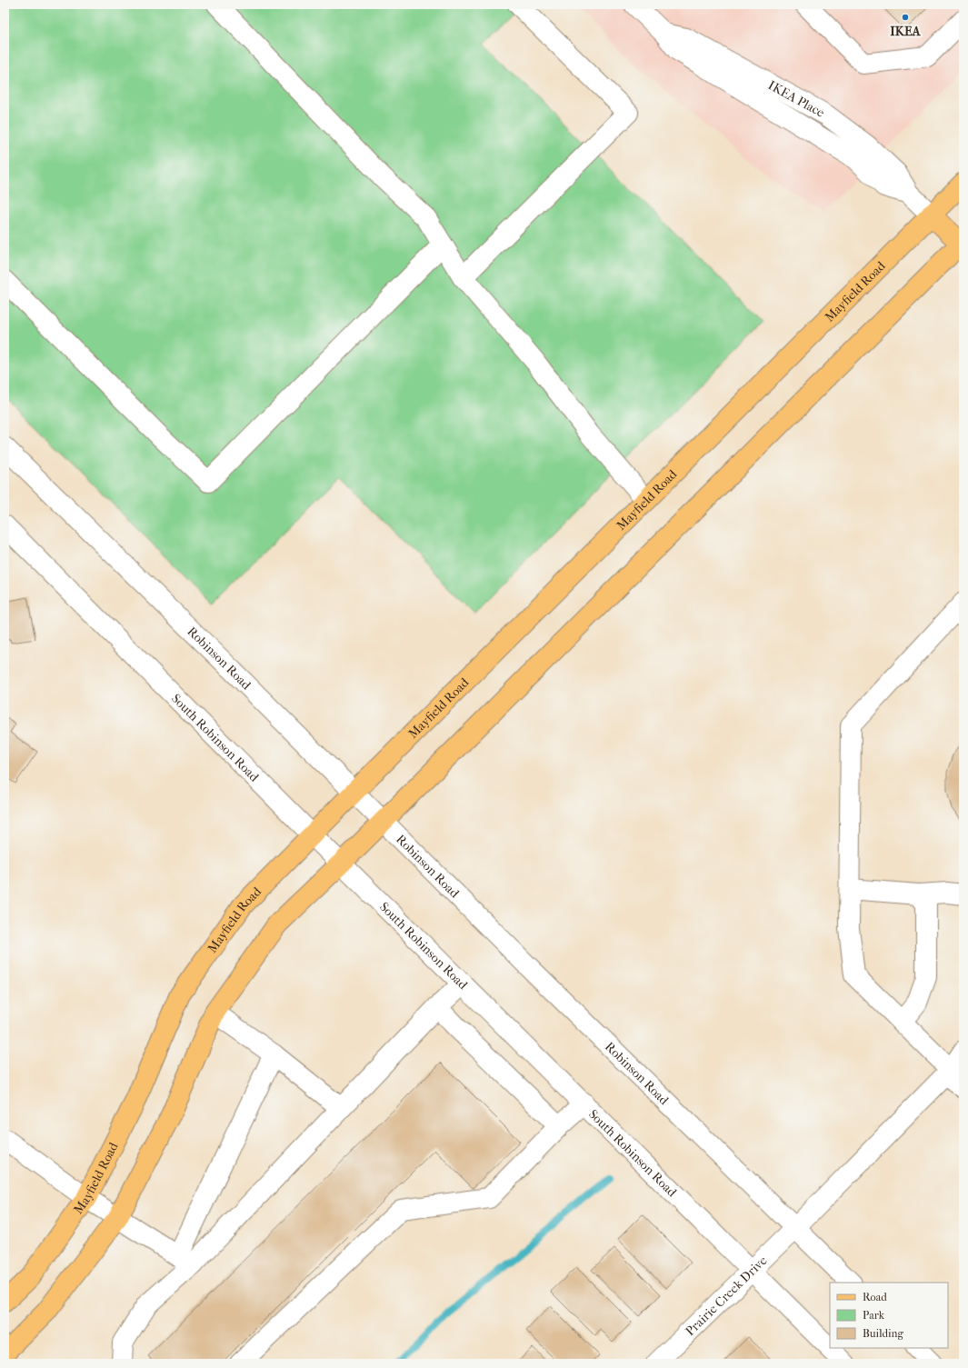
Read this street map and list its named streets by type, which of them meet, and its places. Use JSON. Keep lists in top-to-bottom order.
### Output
{
  "streets": {
    "main road": ["Mayfield Road"],
    "street": [
      "IKEA Place",
      "Robinson Road",
      "South Robinson Road",
      "Prairie Creek Drive"
    ]
  },
  "crossings": [
    ["IKEA Place", "Mayfield Road"],
    ["Mayfield Road", "Robinson Road"],
    ["Mayfield Road", "South Robinson Road"],
    ["Robinson Road", "Prairie Creek Drive"],
    ["South Robinson Road", "Prairie Creek Drive"]
  ],
  "places": ["IKEA"],
  "legend": ["Road", "Park", "Building"]
}
